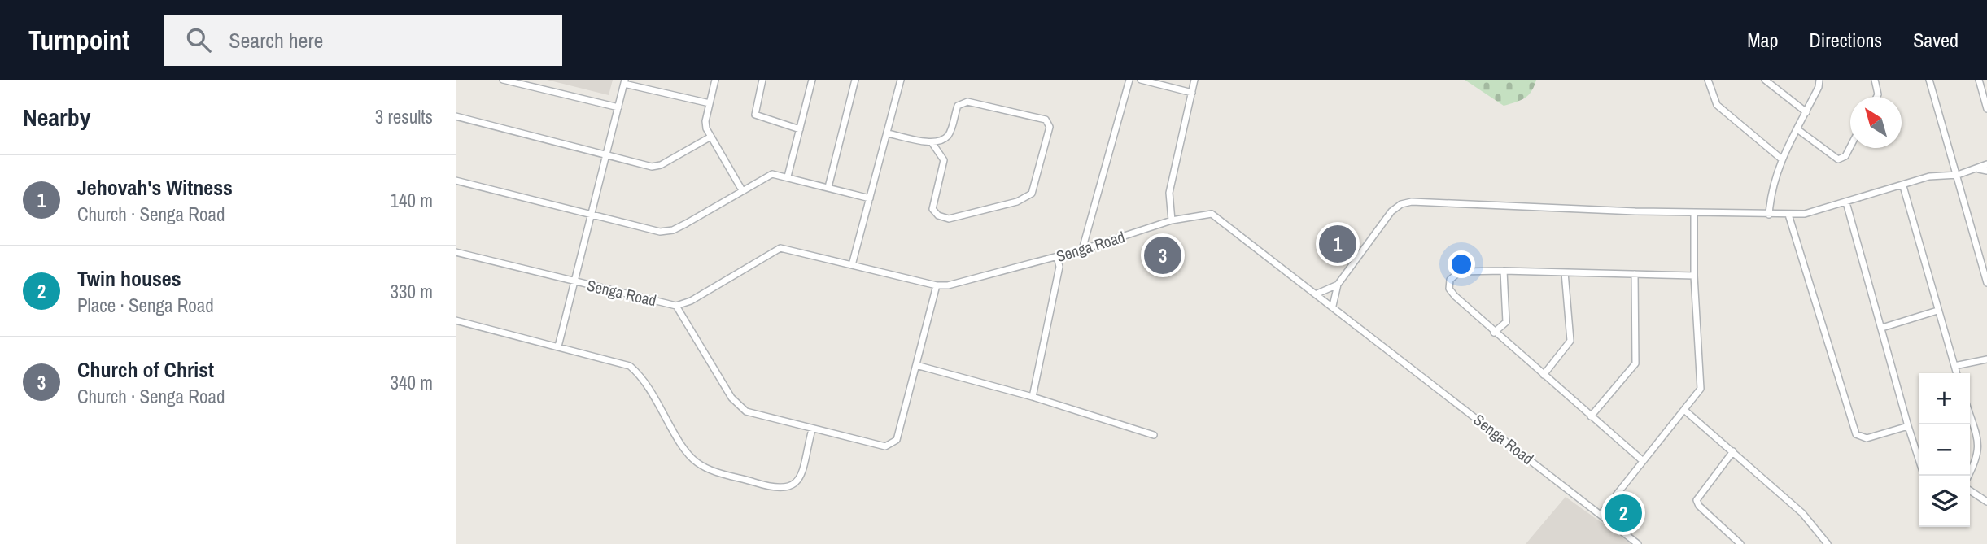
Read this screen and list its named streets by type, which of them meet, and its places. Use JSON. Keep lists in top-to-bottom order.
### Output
{
  "streets": {
    "street": ["Senga Road"]
  },
  "north": "top left",
  "page": {
    "header": "Turnpoint",
    "search": "Search here",
    "nav": ["Map", "Directions", "Saved"],
    "heading": ["Nearby", "3 results"],
    "list": [
      {
        "mark": "1",
        "name": "Jehovah's Witness",
        "note": "Church · Senga Road",
        "value": "140 m"
      },
      {
        "mark": "2",
        "name": "Twin houses",
        "note": "Place · Senga Road",
        "value": "330 m"
      },
      {
        "mark": "3",
        "name": "Church of Christ",
        "note": "Church · Senga Road",
        "value": "340 m"
      }
    ],
    "pins": ["1", "3", "2"],
    "map_buttons": ["+", "−"]
  }
}
